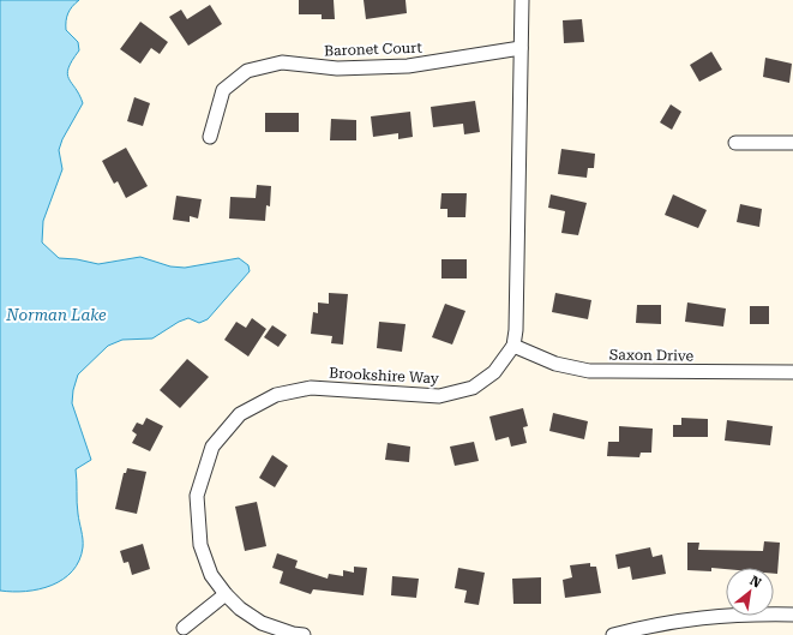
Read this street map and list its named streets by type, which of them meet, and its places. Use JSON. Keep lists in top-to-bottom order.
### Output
{
  "streets": {
    "street": ["Baronet Court", "Saxon Drive", "Brookshire Way"]
  },
  "crossings": [
    ["Baronet Court", "Brookshire Way"],
    ["Saxon Drive", "Brookshire Way"]
  ],
  "water": ["Norman Lake"],
  "north": "top right"
}
